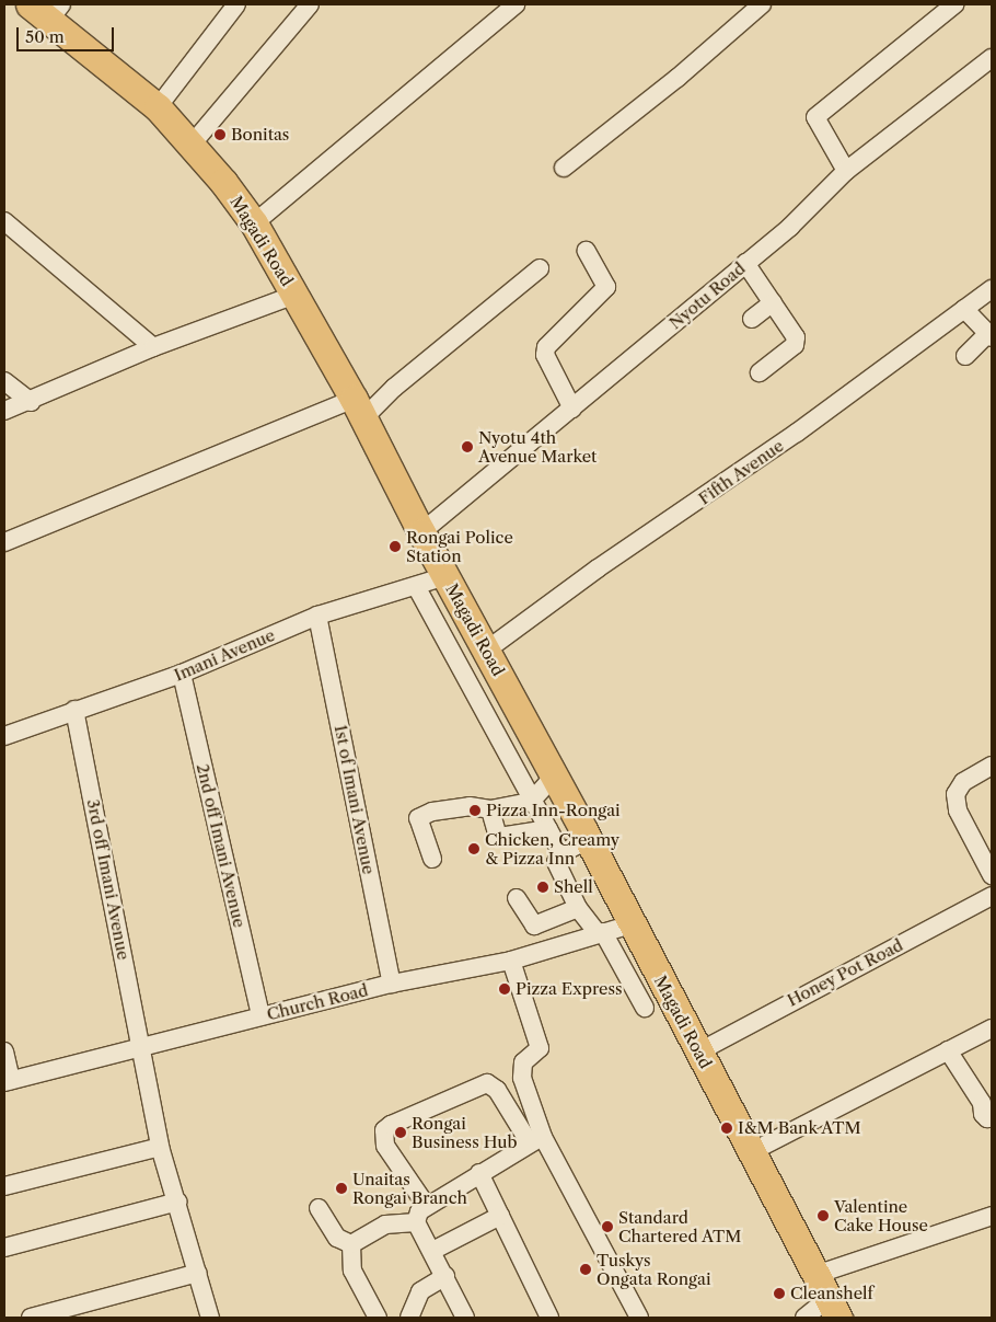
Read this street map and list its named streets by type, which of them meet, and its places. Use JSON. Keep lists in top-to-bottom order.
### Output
{
  "streets": {
    "highway": ["Magadi Road"],
    "street": [
      "Nyotu Road",
      "Fifth Avenue",
      "Imani Avenue",
      "1st of Imani Avenue",
      "2nd off Imani Avenue",
      "3rd off Imani Avenue",
      "Honey Pot Road",
      "Church Road"
    ]
  },
  "crossings": [
    ["Magadi Road", "Nyotu Road"],
    ["Magadi Road", "Fifth Avenue"],
    ["Magadi Road", "Imani Avenue"],
    ["Magadi Road", "Honey Pot Road"],
    ["Magadi Road", "Church Road"],
    ["Imani Avenue", "1st of Imani Avenue"],
    ["Imani Avenue", "2nd off Imani Avenue"],
    ["Imani Avenue", "3rd off Imani Avenue"],
    ["1st of Imani Avenue", "Church Road"],
    ["2nd off Imani Avenue", "Church Road"],
    ["3rd off Imani Avenue", "Church Road"]
  ],
  "places": [
    "Bonitas",
    "Nyotu 4th Avenue Market",
    "Rongai Police Station",
    "Pizza Inn-Rongai",
    "Chicken, Creamy & Pizza Inn",
    "Shell",
    "Pizza Express",
    "I&M Bank ATM",
    "Rongai Business Hub",
    "Unaitas Rongai Branch",
    "Valentine Cake House",
    "Standard Chartered ATM",
    "Tuskys Ongata Rongai",
    "Cleanshelf"
  ],
  "scale_bar": "50 m"
}
